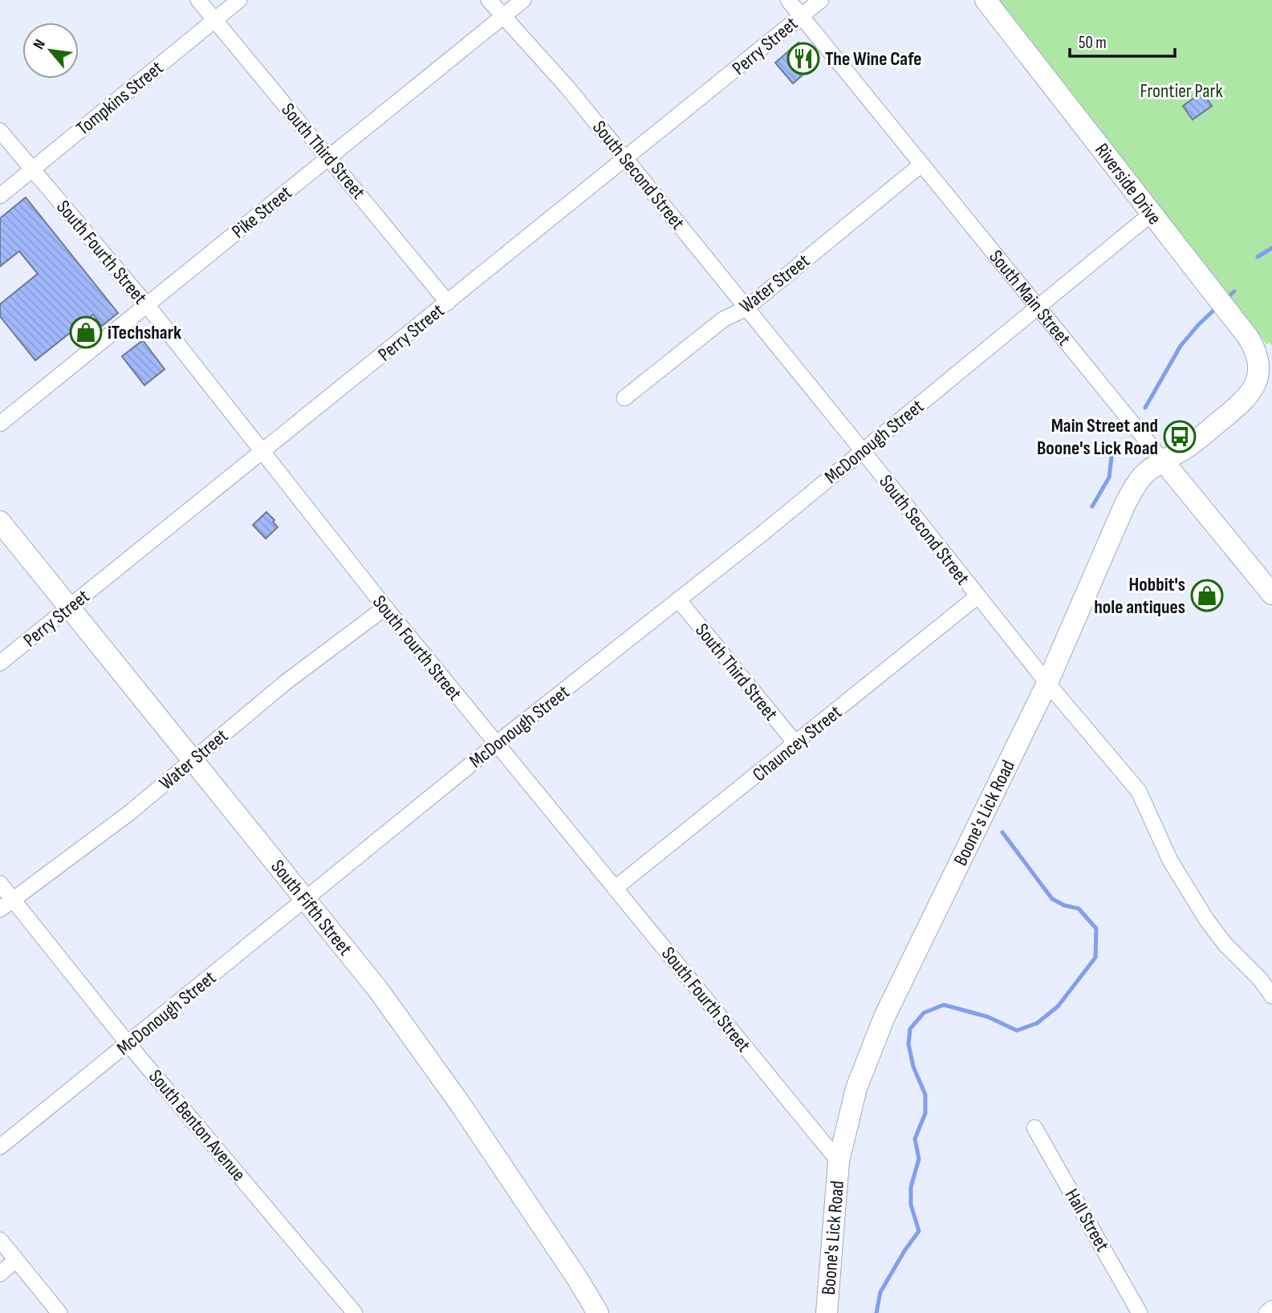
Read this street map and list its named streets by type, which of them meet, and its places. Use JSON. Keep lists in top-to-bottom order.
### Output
{
  "streets": {
    "street": [
      "Perry Street",
      "Tompkins Street",
      "South Third Street",
      "South Second Street",
      "Riverside Drive",
      "Pike Street",
      "South Fourth Street",
      "Water Street",
      "South Main Street",
      "McDonough Street",
      "Chauncey Street",
      "Boone's Lick Road",
      "South Fifth Street",
      "South Benton Avenue",
      "Hall Street"
    ]
  },
  "crossings": [
    ["Perry Street", "South Third Street"],
    ["Perry Street", "South Second Street"],
    ["Perry Street", "South Fourth Street"],
    ["Perry Street", "South Main Street"],
    ["Perry Street", "South Fifth Street"],
    ["Tompkins Street", "South Third Street"],
    ["Tompkins Street", "South Fourth Street"],
    ["South Third Street", "Pike Street"],
    ["South Third Street", "McDonough Street"],
    ["South Third Street", "Chauncey Street"],
    ["South Second Street", "Pike Street"],
    ["South Second Street", "Water Street"],
    ["South Second Street", "McDonough Street"],
    ["South Second Street", "Chauncey Street"],
    ["South Second Street", "Boone's Lick Road"],
    ["Riverside Drive", "McDonough Street"],
    ["Riverside Drive", "Boone's Lick Road"],
    ["Pike Street", "South Fourth Street"],
    ["South Fourth Street", "Water Street"],
    ["South Fourth Street", "McDonough Street"],
    ["South Fourth Street", "Chauncey Street"],
    ["South Fourth Street", "Boone's Lick Road"],
    ["Water Street", "South Main Street"],
    ["Water Street", "South Fifth Street"],
    ["Water Street", "South Benton Avenue"],
    ["South Main Street", "McDonough Street"],
    ["South Main Street", "Boone's Lick Road"],
    ["McDonough Street", "South Fifth Street"],
    ["McDonough Street", "South Benton Avenue"]
  ],
  "parks": ["Frontier Park"],
  "places": {
    "restaurant": ["The Wine Cafe"],
    "shop": ["iTechshark", "Hobbit's hole antiques"],
    "bus stop": ["Main Street and Boone's Lick Road"]
  },
  "scale_bar": "50 m",
  "north": "top left"
}
